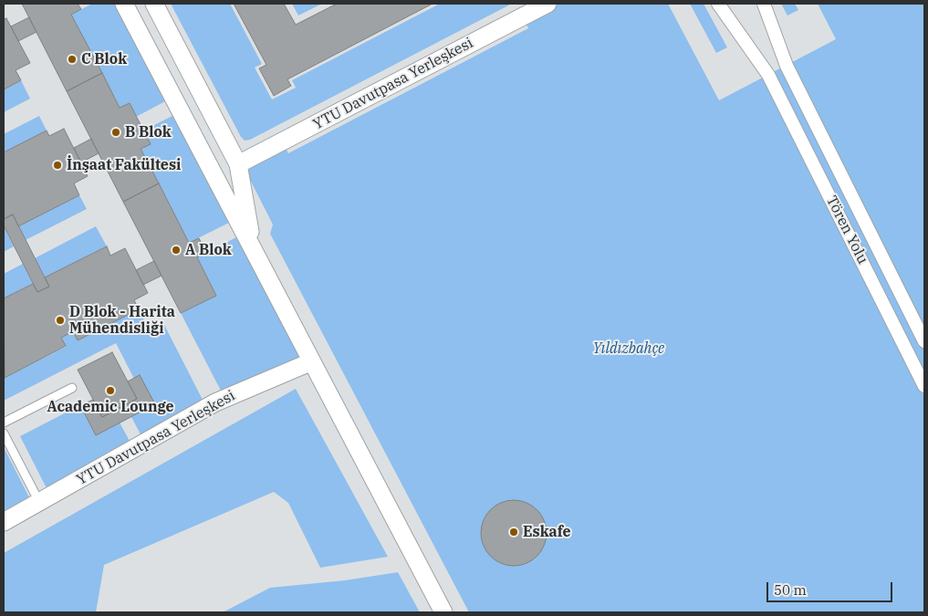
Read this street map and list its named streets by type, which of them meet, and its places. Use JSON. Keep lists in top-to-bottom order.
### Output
{
  "streets": {
    "street": ["YTU Davutpasa Yerleşkesi", "Tören Yolu"]
  },
  "parks": ["Yıldızbahçe"],
  "places": [
    "C Blok",
    "B Blok",
    "İnşaat Fakültesi",
    "A Blok",
    "D Blok - Harita Mühendisliği",
    "Academic Lounge",
    "Eskafe"
  ],
  "scale_bar": "50 m"
}
